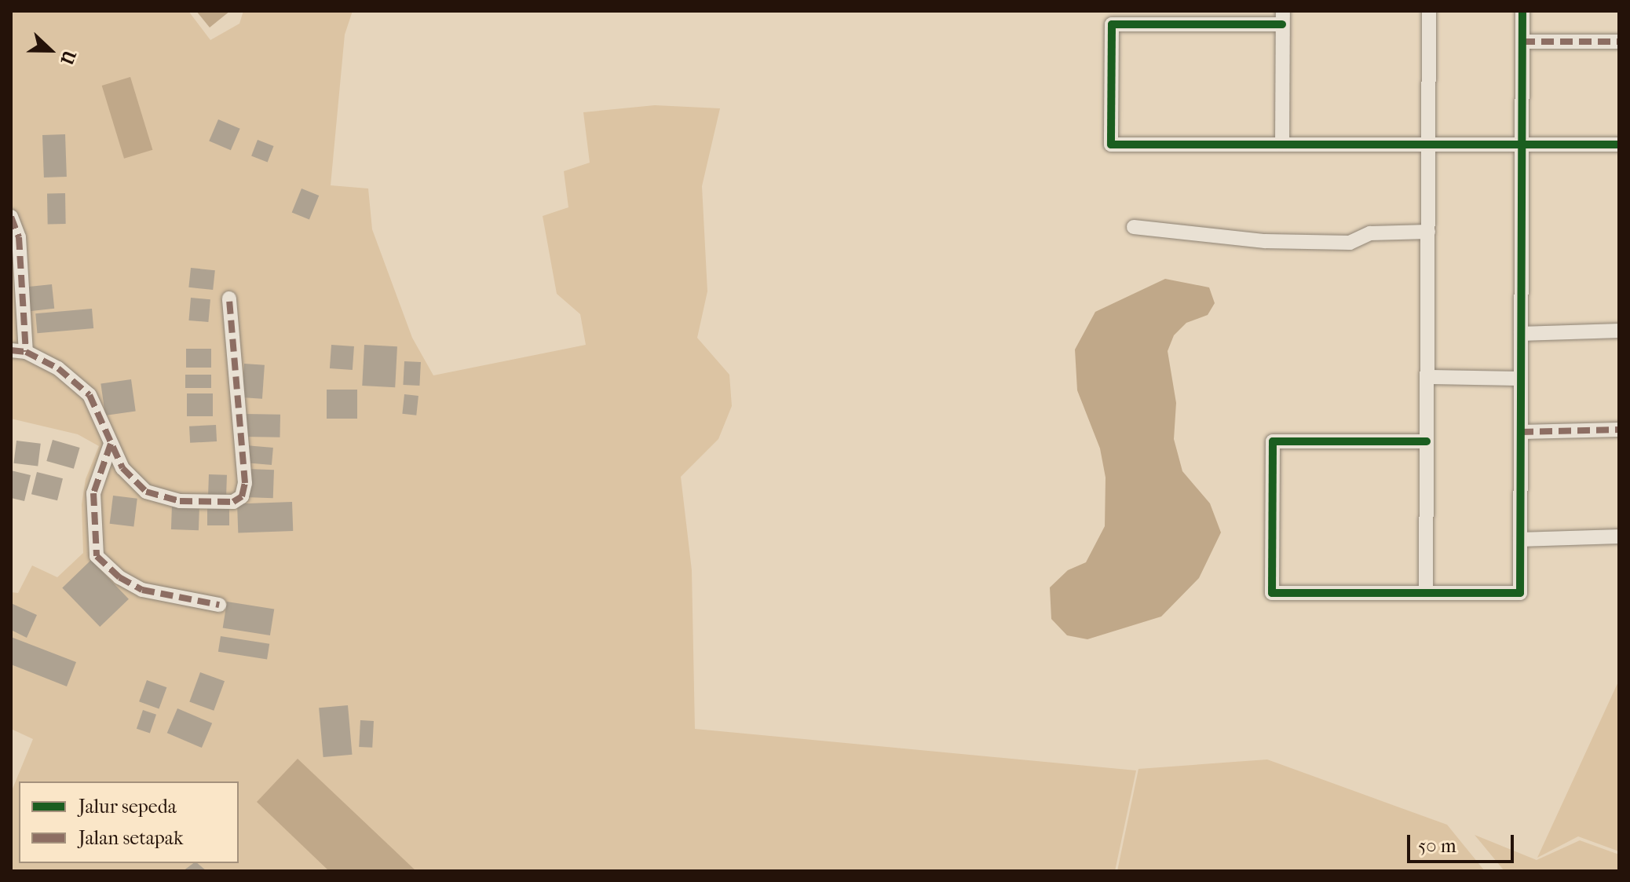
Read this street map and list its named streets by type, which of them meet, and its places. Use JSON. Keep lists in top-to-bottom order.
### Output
{
  "legend": ["Jalur sepeda", "Jalan setapak"],
  "scale_bar": "50 m",
  "north": "right"
}
